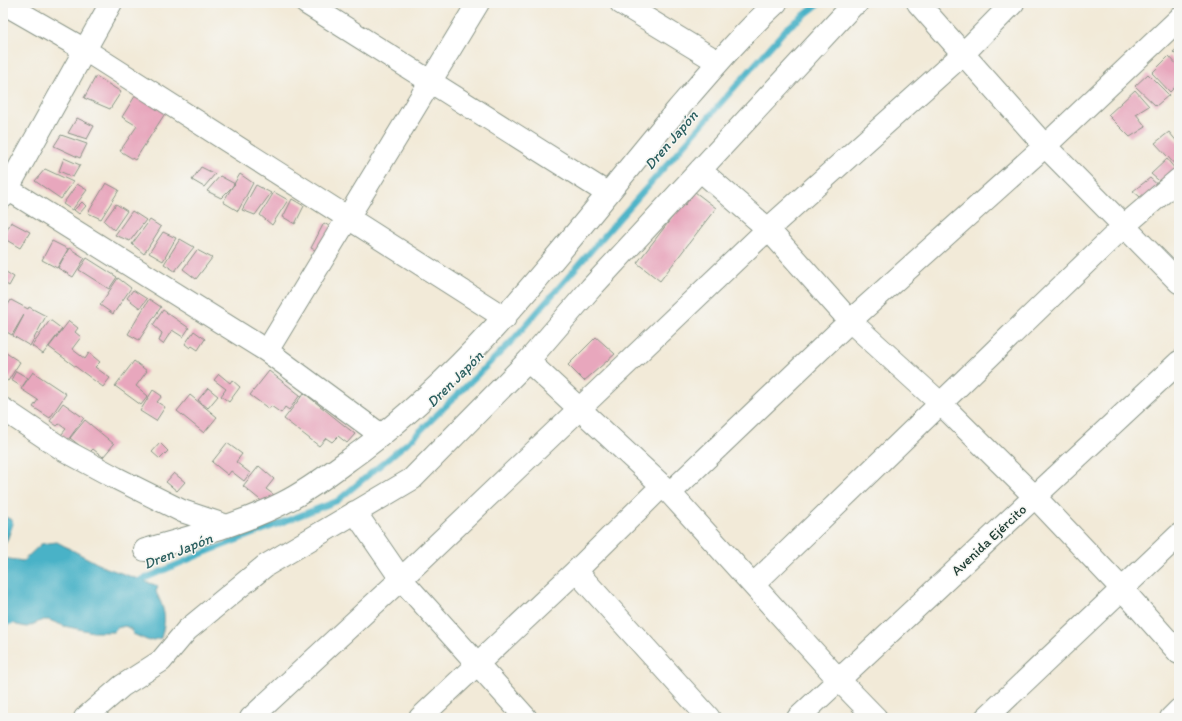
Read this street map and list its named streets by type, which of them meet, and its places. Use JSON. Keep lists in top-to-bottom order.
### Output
{
  "streets": {
    "street": ["Avenida Ejército"]
  },
  "water": ["Dren Japón"]
}
